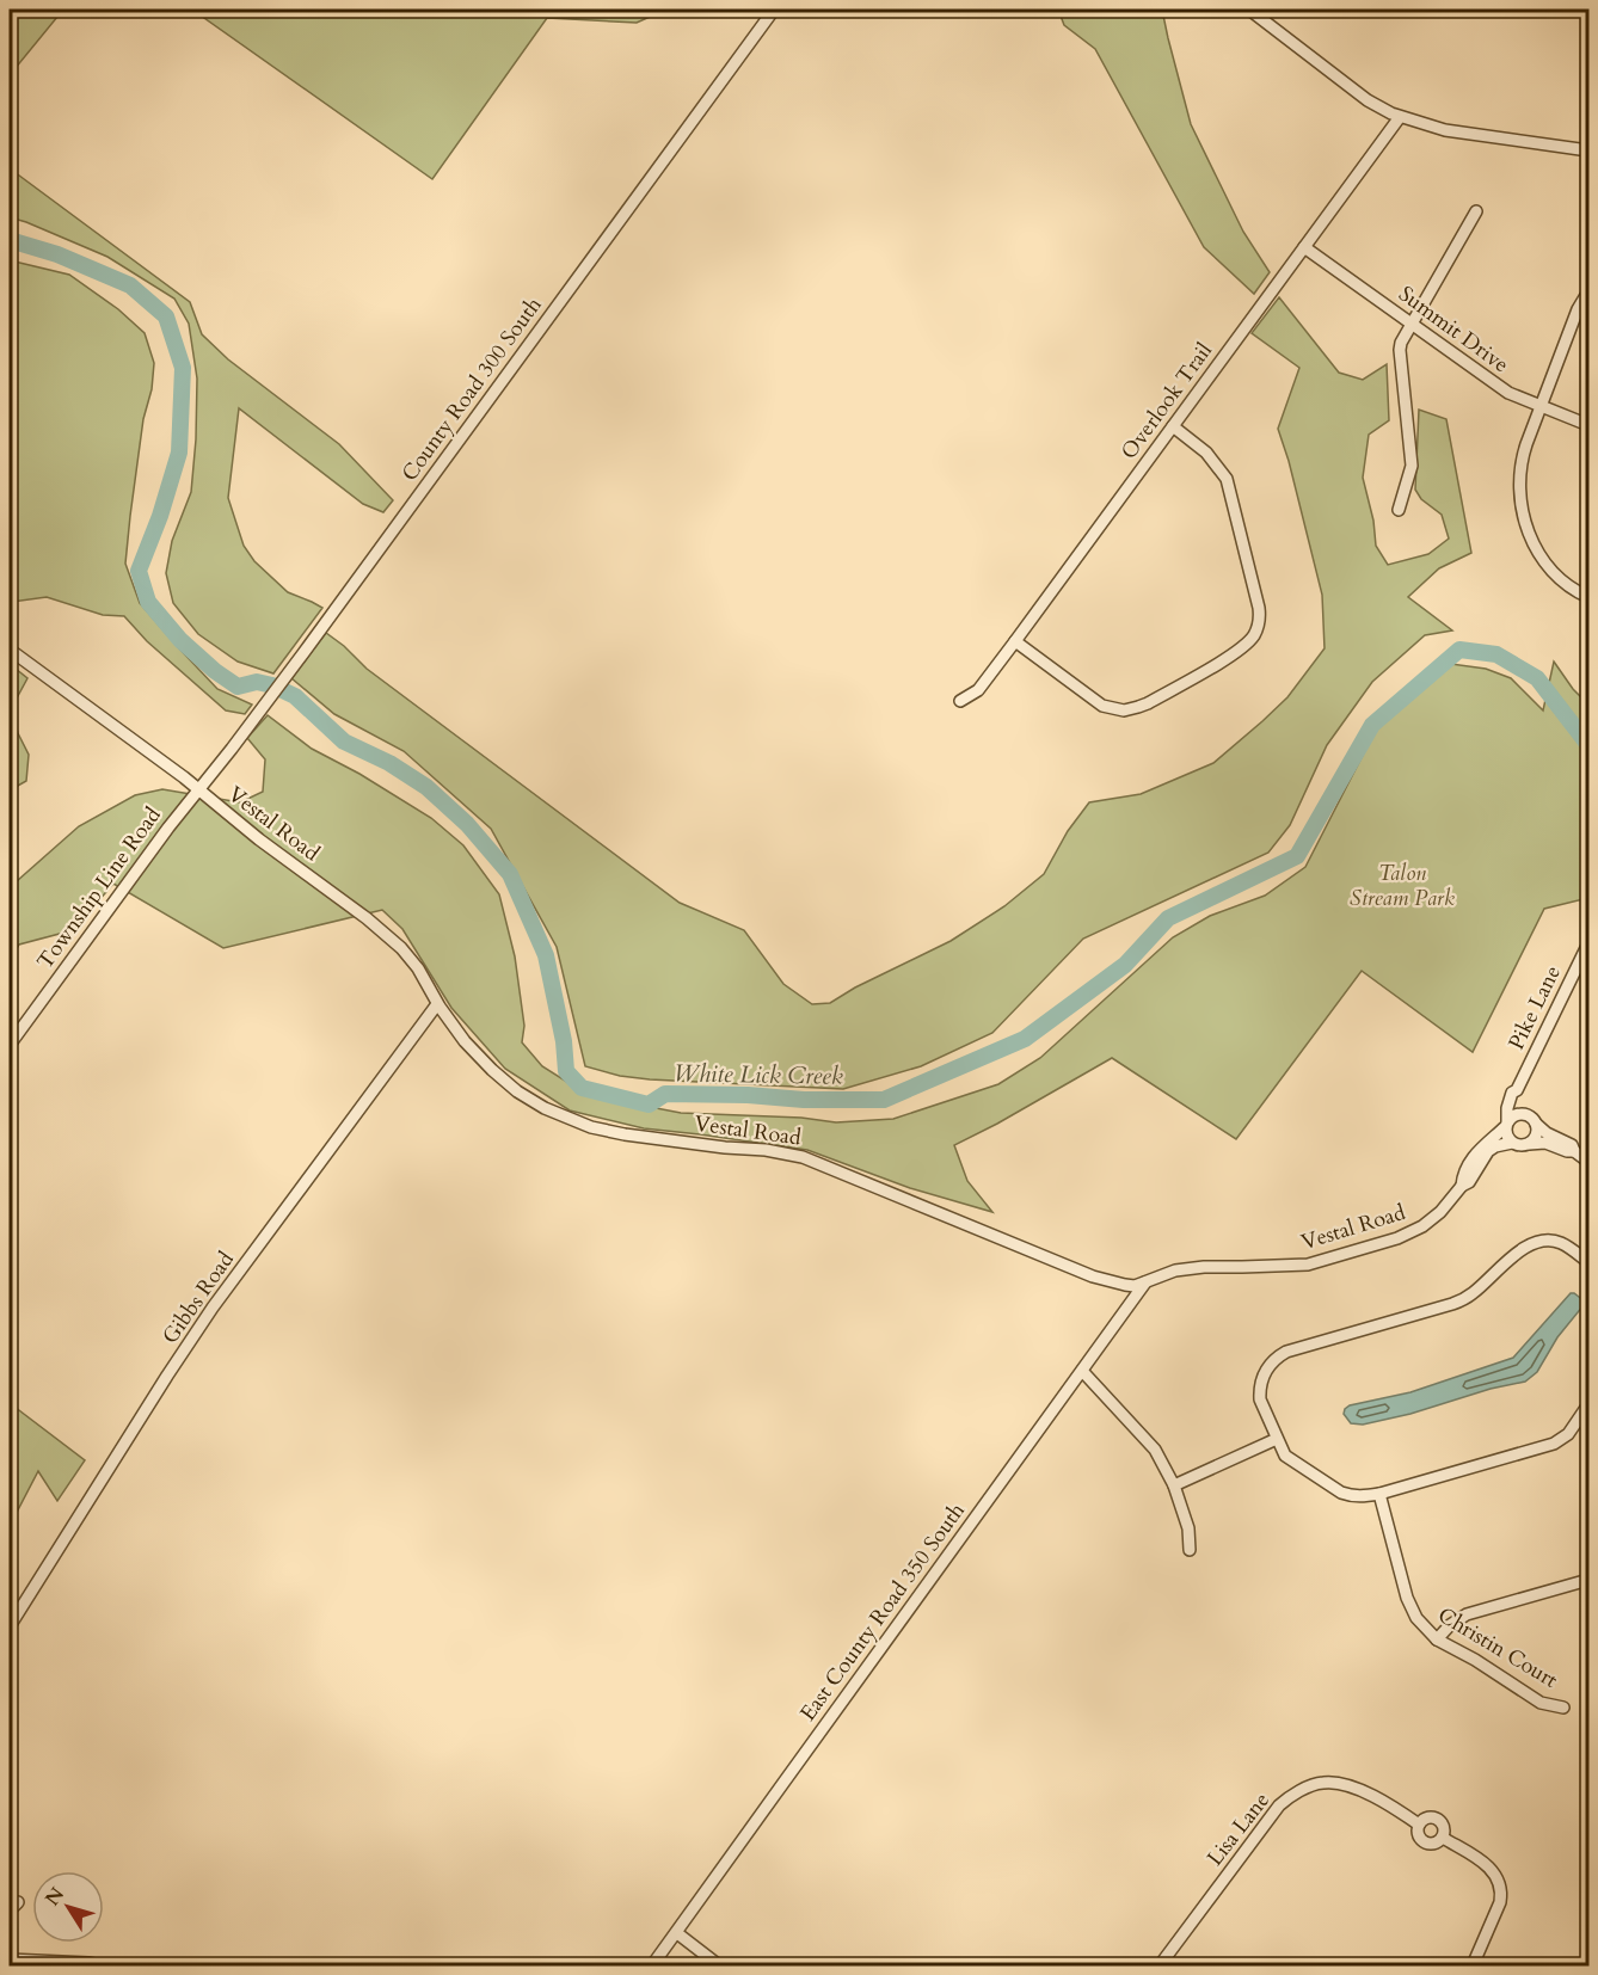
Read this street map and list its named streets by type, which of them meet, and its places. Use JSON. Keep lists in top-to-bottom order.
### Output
{
  "streets": {
    "street": [
      "Summit Drive",
      "County Road 300 South",
      "Overlook Trail",
      "Vestal Road",
      "Township Line Road",
      "Pike Lane",
      "Gibbs Road",
      "East County Road 350 South",
      "Christin Court",
      "Lisa Lane"
    ]
  },
  "crossings": [
    ["Summit Drive", "Overlook Trail"],
    ["County Road 300 South", "Vestal Road"],
    ["County Road 300 South", "Township Line Road"],
    ["Vestal Road", "Township Line Road"],
    ["Vestal Road", "Pike Lane"],
    ["Vestal Road", "Gibbs Road"],
    ["Vestal Road", "East County Road 350 South"]
  ],
  "water": ["White Lick Creek"],
  "parks": ["Talon Stream Park"],
  "north": "top left"
}
